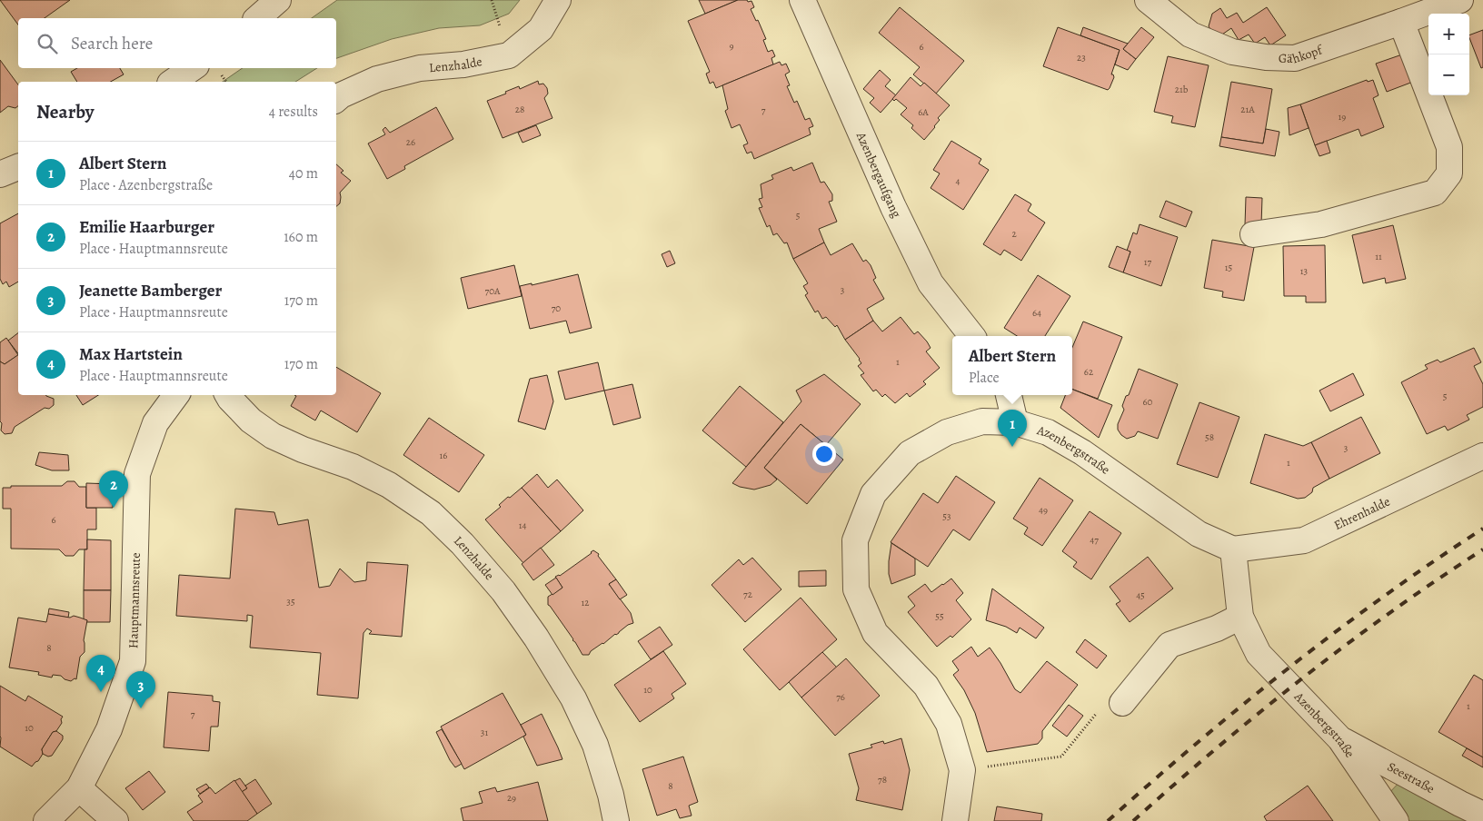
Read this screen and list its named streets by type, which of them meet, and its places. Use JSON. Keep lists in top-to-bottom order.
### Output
{
  "streets": {
    "street": [
      "Gähkopf",
      "Lenzhalde",
      "Azenbergaufgang",
      "Azenbergstraße",
      "Ehrenhalde",
      "Hauptmannsreute",
      "Seestraße"
    ]
  },
  "crossings": [
    ["Azenbergstraße", "Ehrenhalde"],
    ["Azenbergstraße", "Seestraße"]
  ],
  "house_numbers": [
    "9",
    "6",
    "23",
    "21b",
    "28",
    "21A",
    "7",
    "6A",
    "19",
    "26",
    "4",
    "5",
    "2",
    "11",
    "17",
    "15",
    "13",
    "3",
    "70A",
    "70",
    "64",
    "1",
    "62",
    "5",
    "60",
    "58",
    "3",
    "16",
    "1",
    "49",
    "53",
    "6",
    "14",
    "47",
    "72",
    "45",
    "35",
    "12",
    "55",
    "8",
    "10",
    "76",
    "1",
    "7",
    "10",
    "31",
    "78",
    "8",
    "29"
  ],
  "page": {
    "map_buttons": ["+", "−"],
    "search": "Search here",
    "heading": ["Nearby", "4 results"],
    "list": [
      {
        "mark": "1",
        "name": "Albert Stern",
        "note": "Place · Azenbergstraße",
        "value": "40 m"
      },
      {
        "mark": "2",
        "name": "Emilie Haarburger",
        "note": "Place · Hauptmannsreute",
        "value": "160 m"
      },
      {
        "mark": "3",
        "name": "Jeanette Bamberger",
        "note": "Place · Hauptmannsreute",
        "value": "170 m"
      },
      {
        "mark": "4",
        "name": "Max Hartstein",
        "note": "Place · Hauptmannsreute",
        "value": "170 m"
      }
    ],
    "popup": ["Albert Stern", "Place"],
    "pins": [
      "1",
      "2",
      "4",
      "3"
    ]
  }
}
